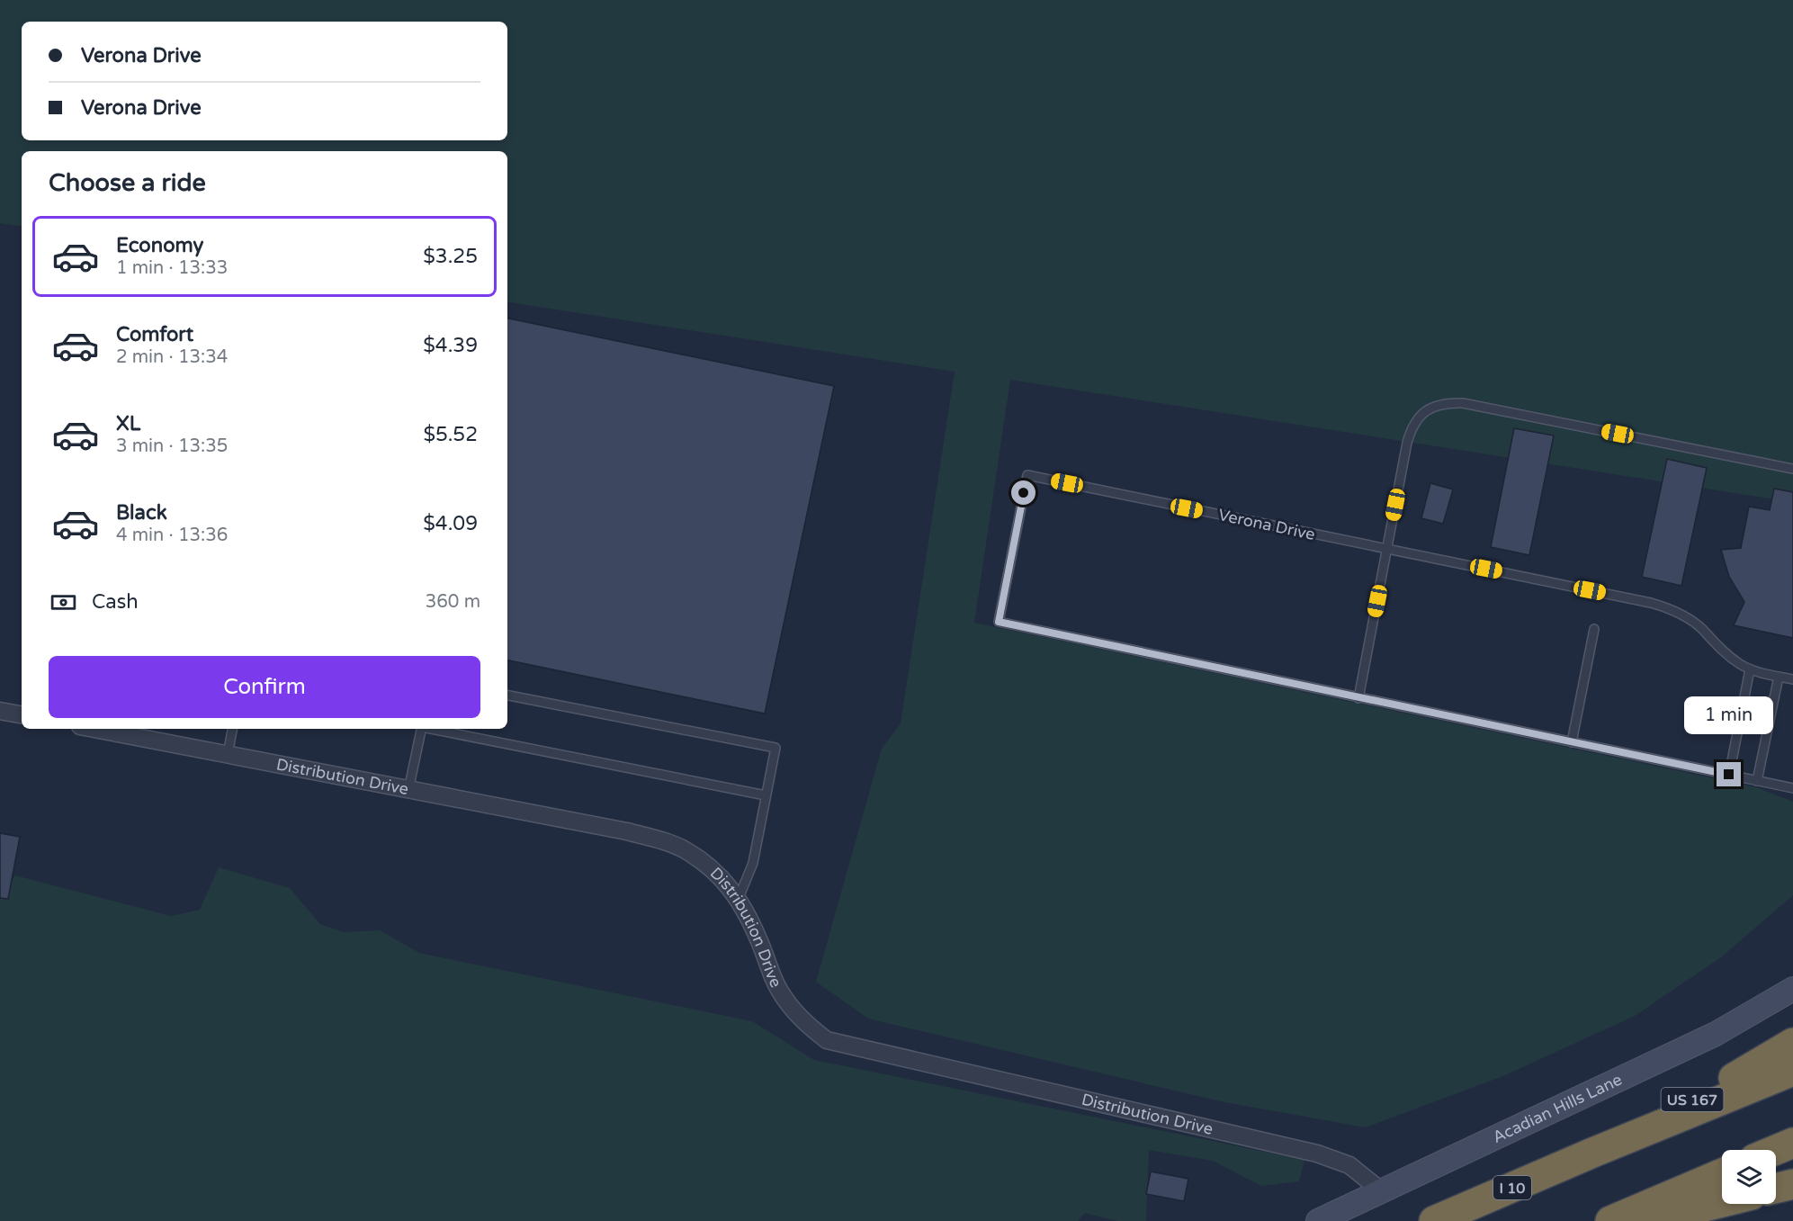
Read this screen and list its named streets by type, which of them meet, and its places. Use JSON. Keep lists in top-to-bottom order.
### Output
{
  "streets": {
    "highway": ["US 167", "I 10"],
    "street": ["Distribution Drive", "Acadian Hills Lane"],
    "lane": ["Verona Drive"]
  },
  "crossings": [
    ["Distribution Drive", "Acadian Hills Lane"],
    ["US 167", "I 10"]
  ],
  "page": {
    "banner": ["Verona Drive", "Verona Drive"],
    "heading": "Choose a ride",
    "list": [
      {
        "name": "Economy",
        "note": "1 min · 13:33",
        "value": "$3.25"
      },
      {
        "name": "Comfort",
        "note": "2 min · 13:34",
        "value": "$4.39"
      },
      {
        "name": "XL",
        "note": "3 min · 13:35",
        "value": "$5.52"
      },
      {
        "name": "Black",
        "note": "4 min · 13:36",
        "value": "$4.09"
      }
    ],
    "pay": ["Cash", "360 m"],
    "buttons": "Confirm",
    "bubble": "1 min"
  }
}
